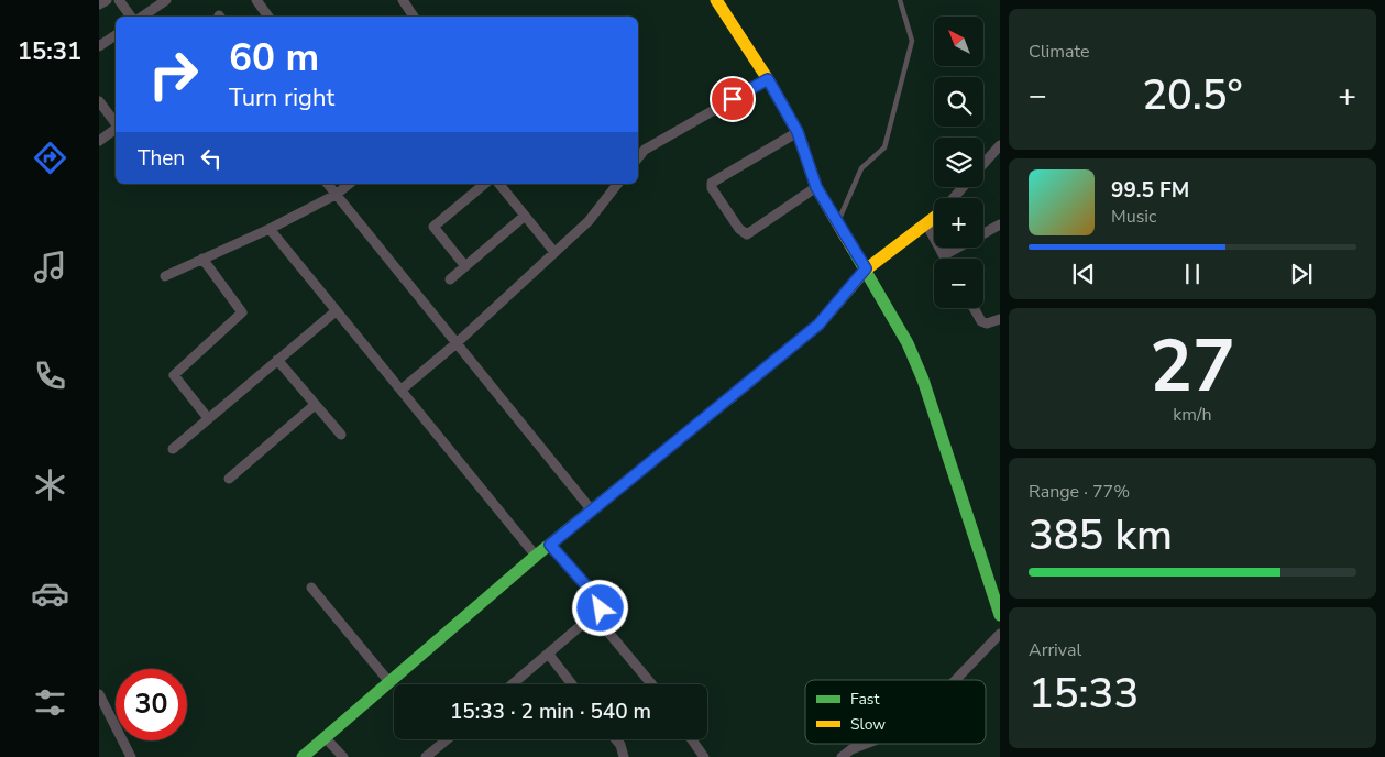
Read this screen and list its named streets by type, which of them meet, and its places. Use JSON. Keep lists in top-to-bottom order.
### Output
{
  "legend": ["Fast", "Slow"],
  "north": "top left",
  "page": {
    "tabs": "15:31",
    "tile": [
      "Climate",
      ["27", "km/h"],
      ["Range · 77%", "385 km"],
      ["Arrival", "15:33"]
    ],
    "map_buttons": ["+", "−"],
    "turn": ["60 m", "Turn right"],
    "heat": ["−", "20.5°", "+"],
    "then": "Then",
    "song": ["99.5 FM", "Music"],
    "limit": "30",
    "trip": "15:33 · 2 min · 540 m"
  }
}
